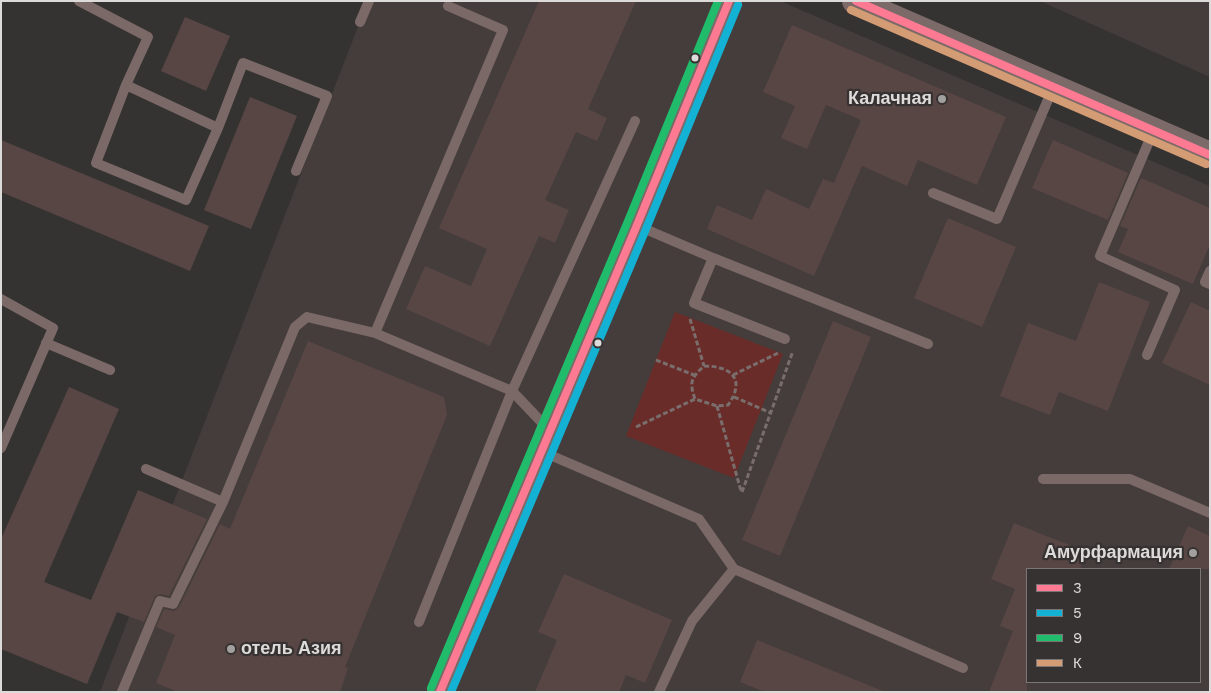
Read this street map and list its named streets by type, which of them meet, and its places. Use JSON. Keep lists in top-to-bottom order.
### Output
{
  "places": ["Калачная", "Амурфармация", "отель Азия"],
  "lines": [
    "transit line 3",
    "transit line 9",
    "transit line 5",
    "transit line К"
  ],
  "legend": [
    "3",
    "5",
    "9",
    "К"
  ]
}
